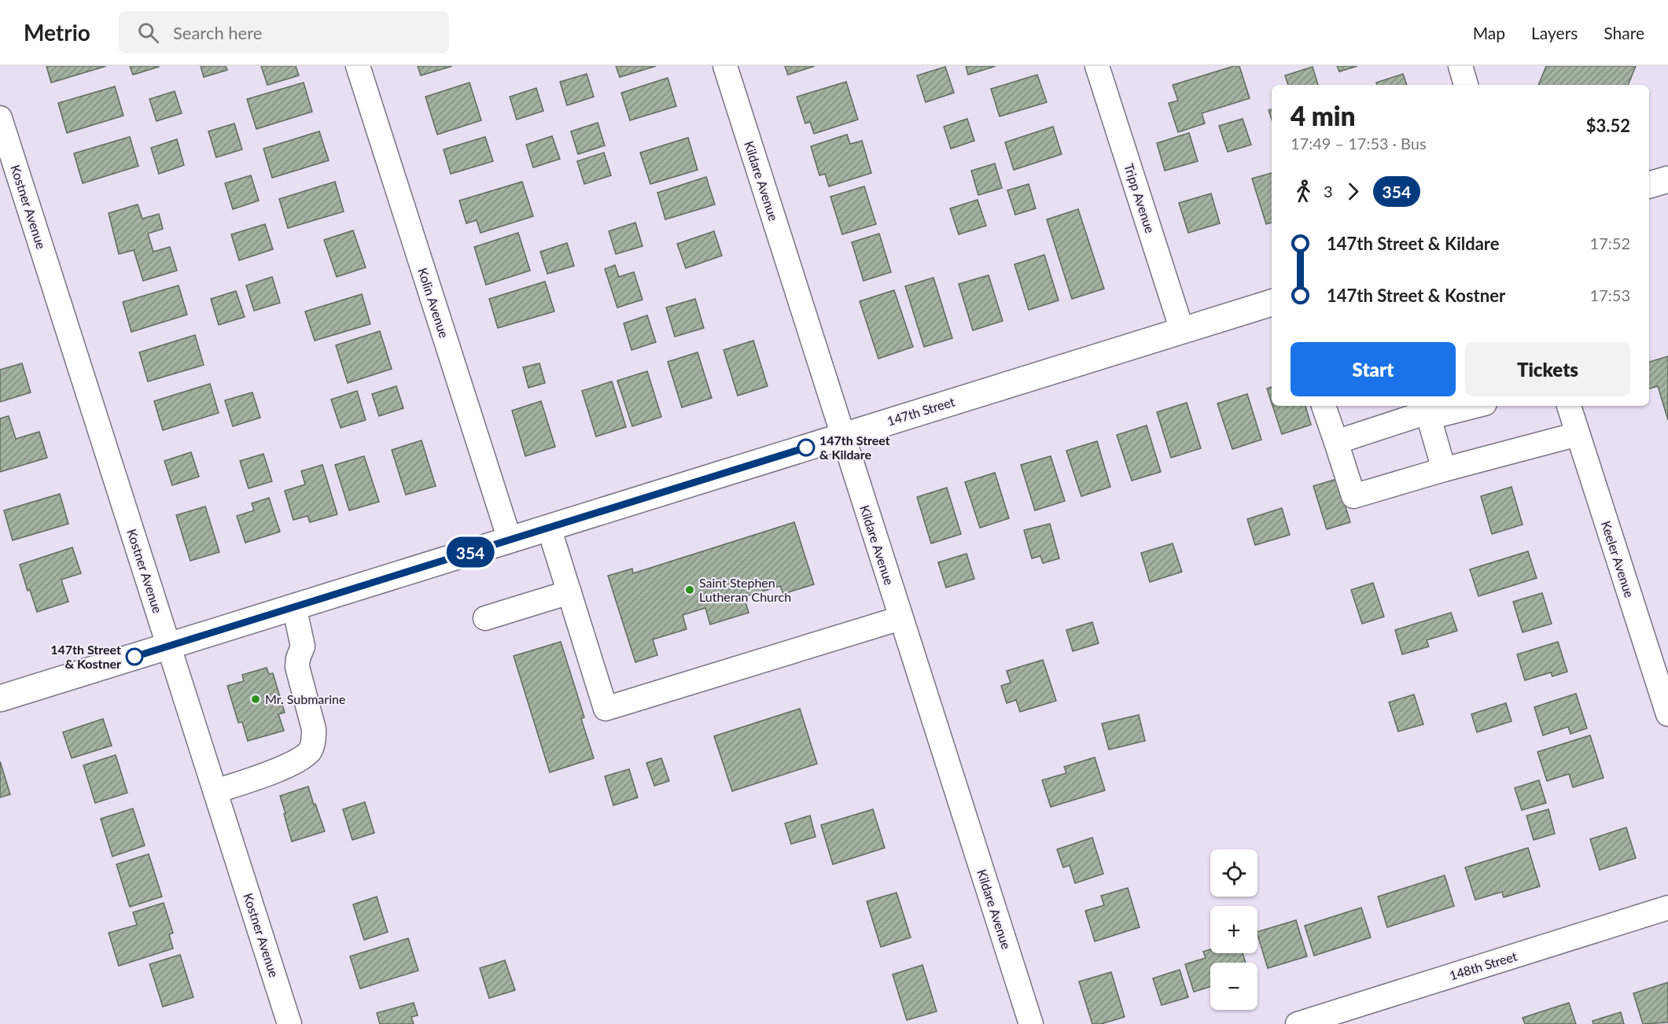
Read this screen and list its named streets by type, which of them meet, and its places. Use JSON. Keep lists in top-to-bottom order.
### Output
{
  "streets": {
    "main road": ["147th Street"],
    "street": [
      "Kildare Avenue",
      "Tripp Avenue",
      "Kostner Avenue",
      "Kolin Avenue",
      "Keeler Avenue",
      "148th Street"
    ]
  },
  "crossings": [
    ["Kildare Avenue", "147th Street"],
    ["Tripp Avenue", "147th Street"],
    ["Kostner Avenue", "147th Street"],
    ["Kolin Avenue", "147th Street"]
  ],
  "places": [
    "147th Street & Kildare",
    "Saint Stephen Lutheran Church",
    "147th Street & Kostner",
    "Mr. Submarine"
  ],
  "lines": ["bus line 354"],
  "page": {
    "header": "Metrio",
    "search": "Search here",
    "nav": ["Map", "Layers", "Share"],
    "on_map": "354",
    "heading": ["4 min", "17:49 – 17:53 · Bus", "$3.52"],
    "legs": ["3", "354"],
    "list": [
      {
        "name": "147th Street & Kildare",
        "value": "17:52"
      },
      {
        "name": "147th Street & Kostner",
        "value": "17:53"
      }
    ],
    "buttons": ["Start", "Tickets"],
    "map_buttons": ["+", "−"]
  }
}
